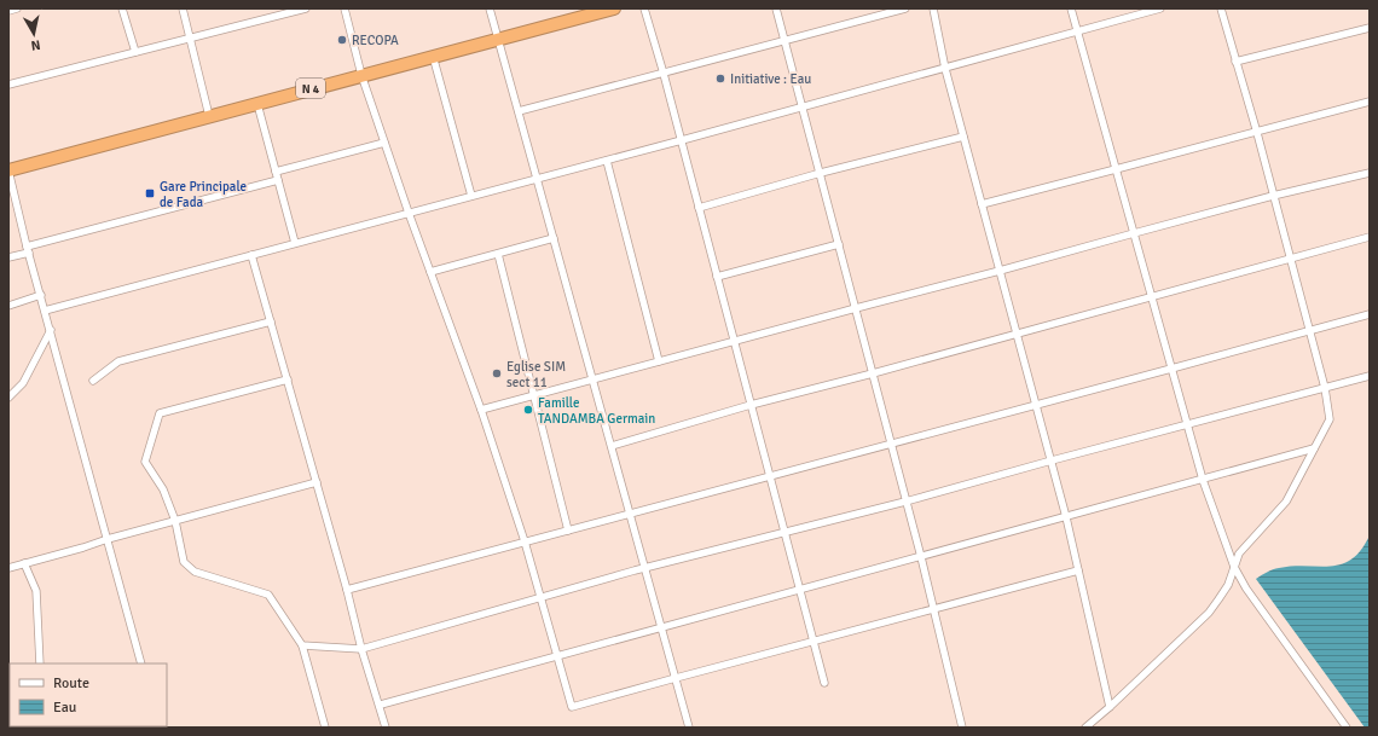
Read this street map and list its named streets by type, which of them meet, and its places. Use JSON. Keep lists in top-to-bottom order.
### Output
{
  "streets": {
    "highway": ["N 4"]
  },
  "places": {
    "other": [
      "RECOPA",
      "Initiative : Eau",
      "Eglise SIM sect 11",
      "Famille TANDAMBA Germain"
    ],
    "transit": ["Gare Principale de Fada"]
  },
  "legend": ["Route", "Eau"],
  "north": "bottom"
}
